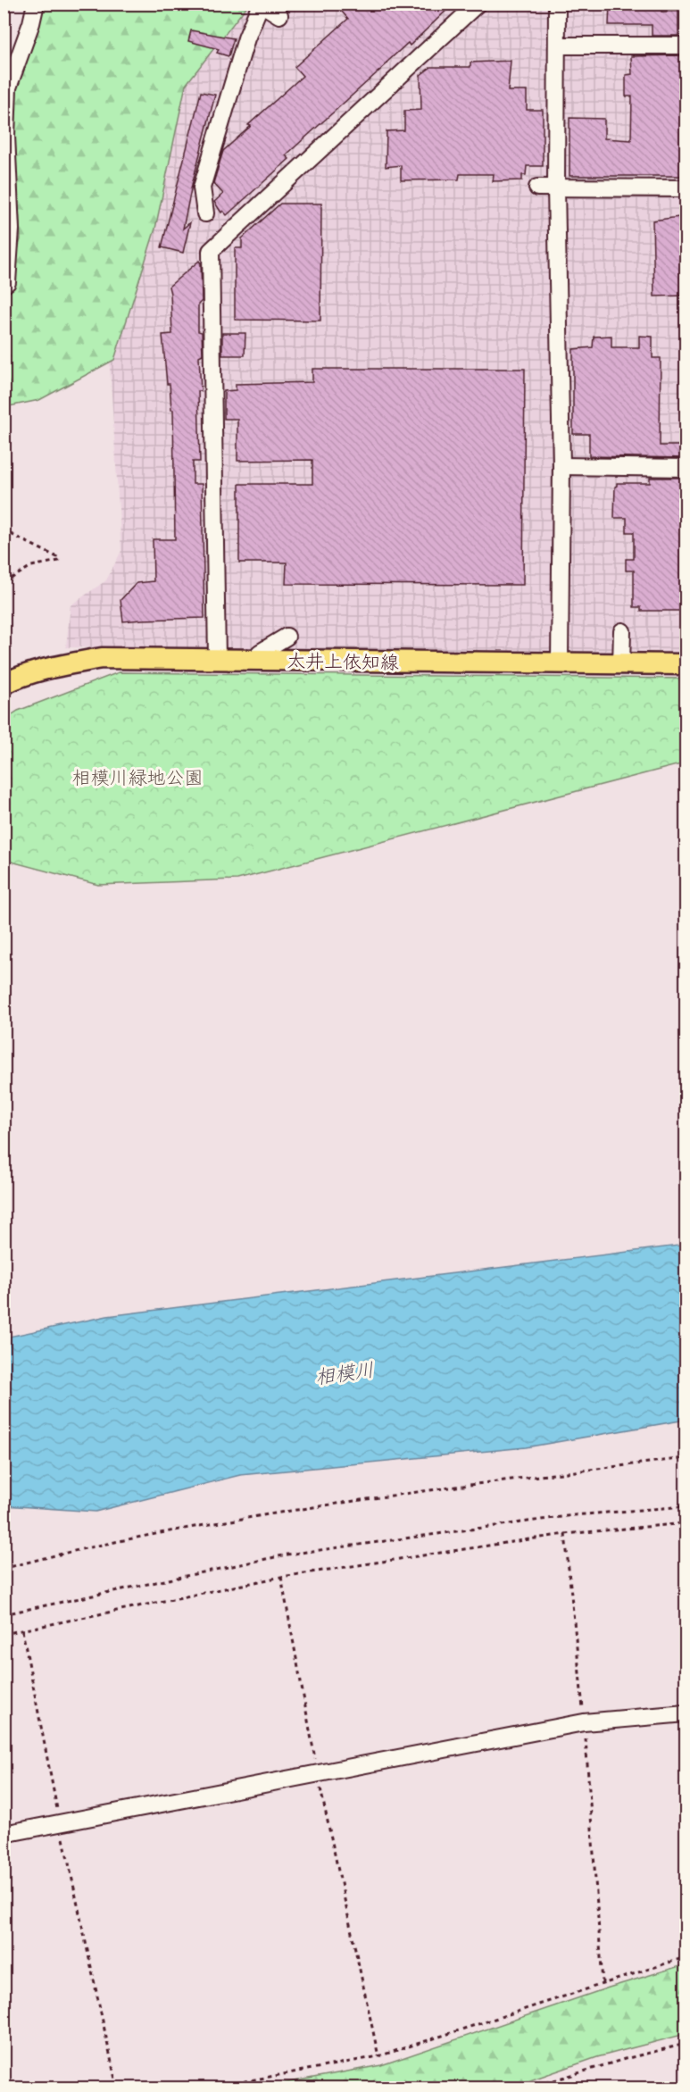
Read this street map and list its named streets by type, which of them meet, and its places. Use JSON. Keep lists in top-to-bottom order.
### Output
{
  "streets": {
    "main road": ["太井上依知線"]
  },
  "water": ["相模川"],
  "parks": ["相模川緑地公園"]
}
